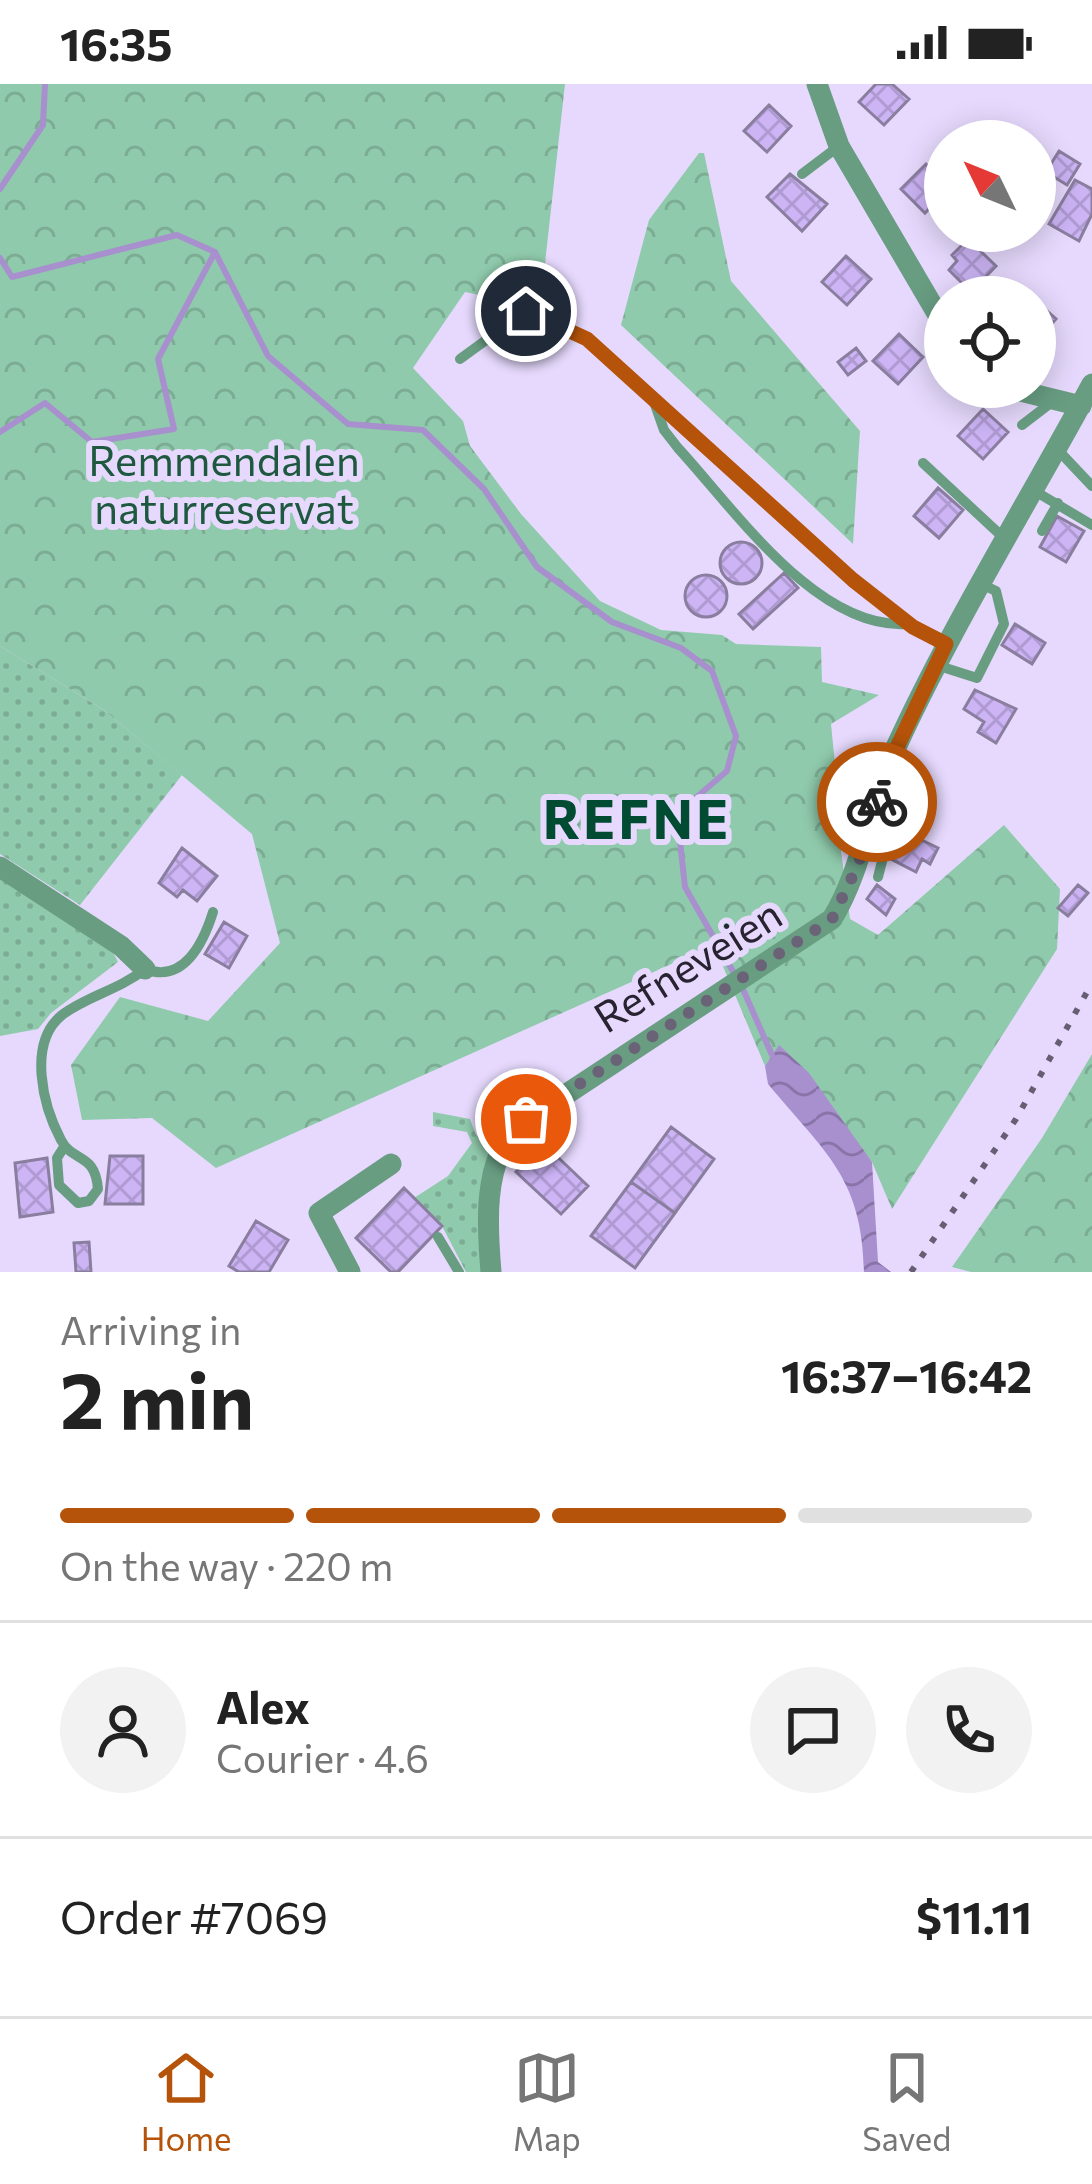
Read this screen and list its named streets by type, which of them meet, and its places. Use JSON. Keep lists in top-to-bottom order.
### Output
{
  "streets": {
    "street": ["Refneveien"]
  },
  "districts": ["REFNE"],
  "parks": ["Remmendalen naturreservat"],
  "north": "top left",
  "page": {
    "status": "16:35",
    "heading": ["2 min", "Arriving in", "16:37–16:42"],
    "panel": [
      "Alex",
      "Courier · 4.6",
      "Order #7069",
      "$11.11"
    ],
    "bar": "On the way · 220 m",
    "tabs": ["Home", "Map", "Saved"]
  }
}
